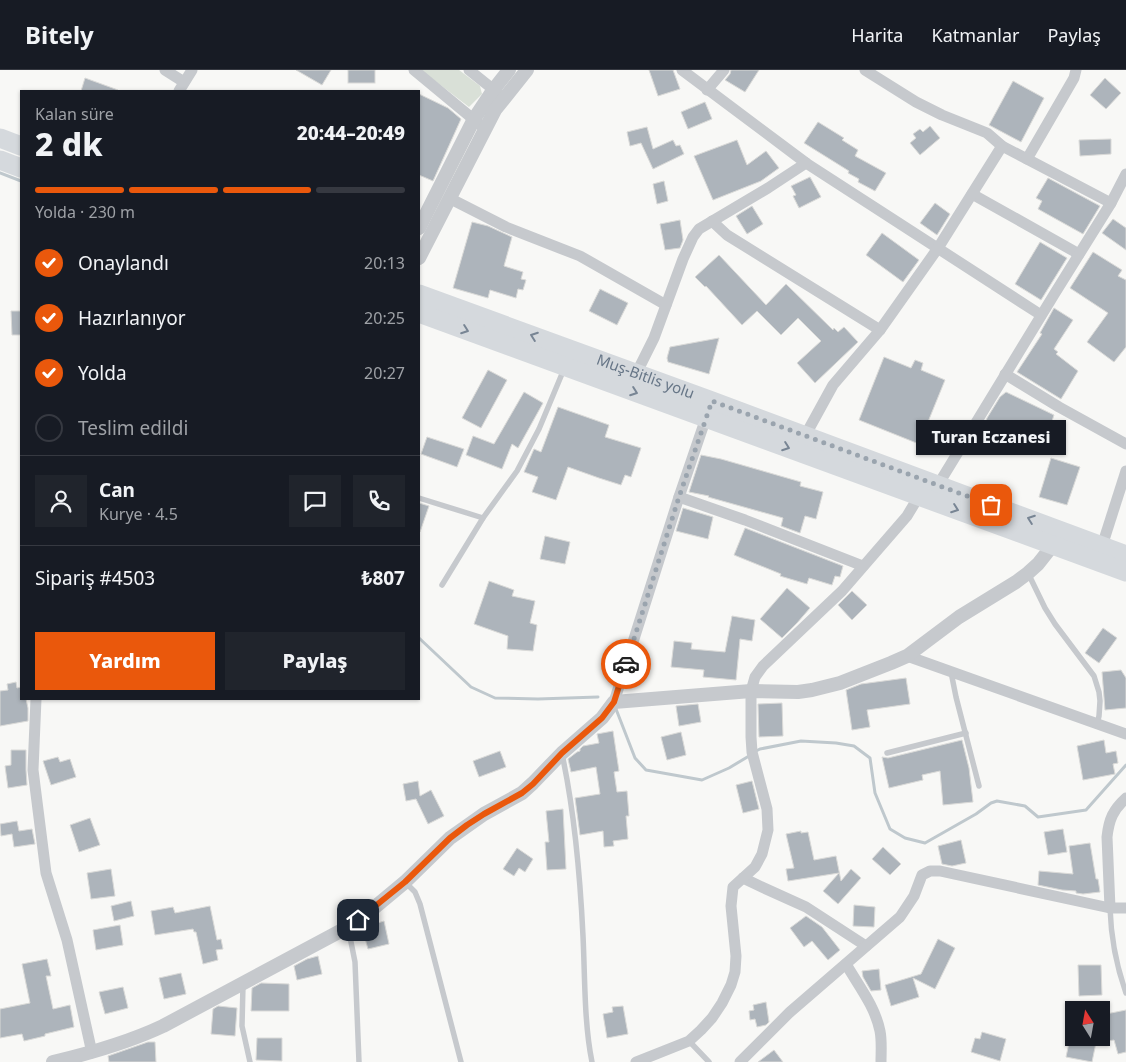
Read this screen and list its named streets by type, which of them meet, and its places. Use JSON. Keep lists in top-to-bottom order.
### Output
{
  "streets": {
    "highway": ["Muş-Bitlis yolu"]
  },
  "places": ["Turan Eczanesi"],
  "north": "top",
  "page": {
    "header": "Bitely",
    "nav": ["Harita", "Katmanlar", "Paylaş"],
    "heading": ["2 dk", "Kalan süre", "20:44–20:49"],
    "panel": [
      "Can",
      "Kurye · 4.5",
      "Sipariş #4503",
      "₺807"
    ],
    "bar": "Yolda · 230 m",
    "list": [
      ["Onaylandı", "20:13"],
      ["Hazırlanıyor", "20:25"],
      ["Yolda", "20:27"],
      "Teslim edildi"
    ],
    "bubble": "Turan Eczanesi",
    "buttons": ["Yardım", "Paylaş"]
  }
}
